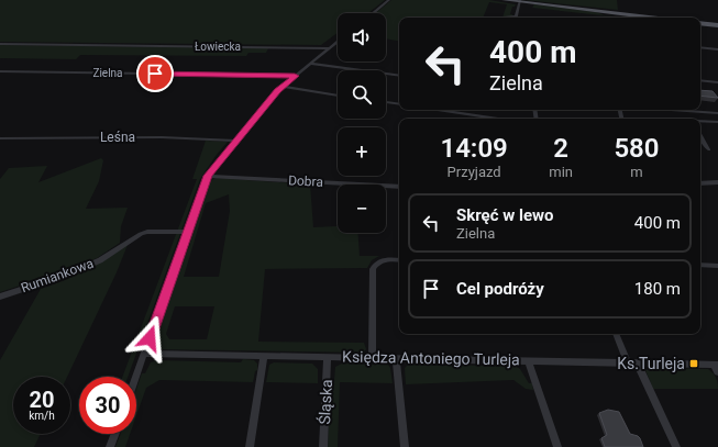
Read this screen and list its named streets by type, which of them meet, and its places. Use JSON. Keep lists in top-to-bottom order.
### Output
{
  "streets": {
    "street": [
      "Łowiecka",
      "Zielna",
      "Leśna",
      "Dobra",
      "Rumiankowa",
      "Księdza Antoniego Turleja",
      "Śląska"
    ]
  },
  "crossings": [
    ["Księdza Antoniego Turleja", "Śląska"]
  ],
  "places": {
    "transit": ["Ks.Turleja"]
  },
  "page": {
    "map_buttons": ["+", "−"],
    "turn": ["400 m", "Zielna"],
    "eta": [
      "14:09",
      "Przyjazd",
      "2",
      "min",
      "580",
      "m"
    ],
    "list": [
      {
        "name": "Skręć w lewo",
        "note": "Zielna",
        "value": "400 m"
      },
      {
        "name": "Cel podróży",
        "value": "180 m"
      }
    ],
    "speed": "20 km/h",
    "limit": "30"
  }
}
